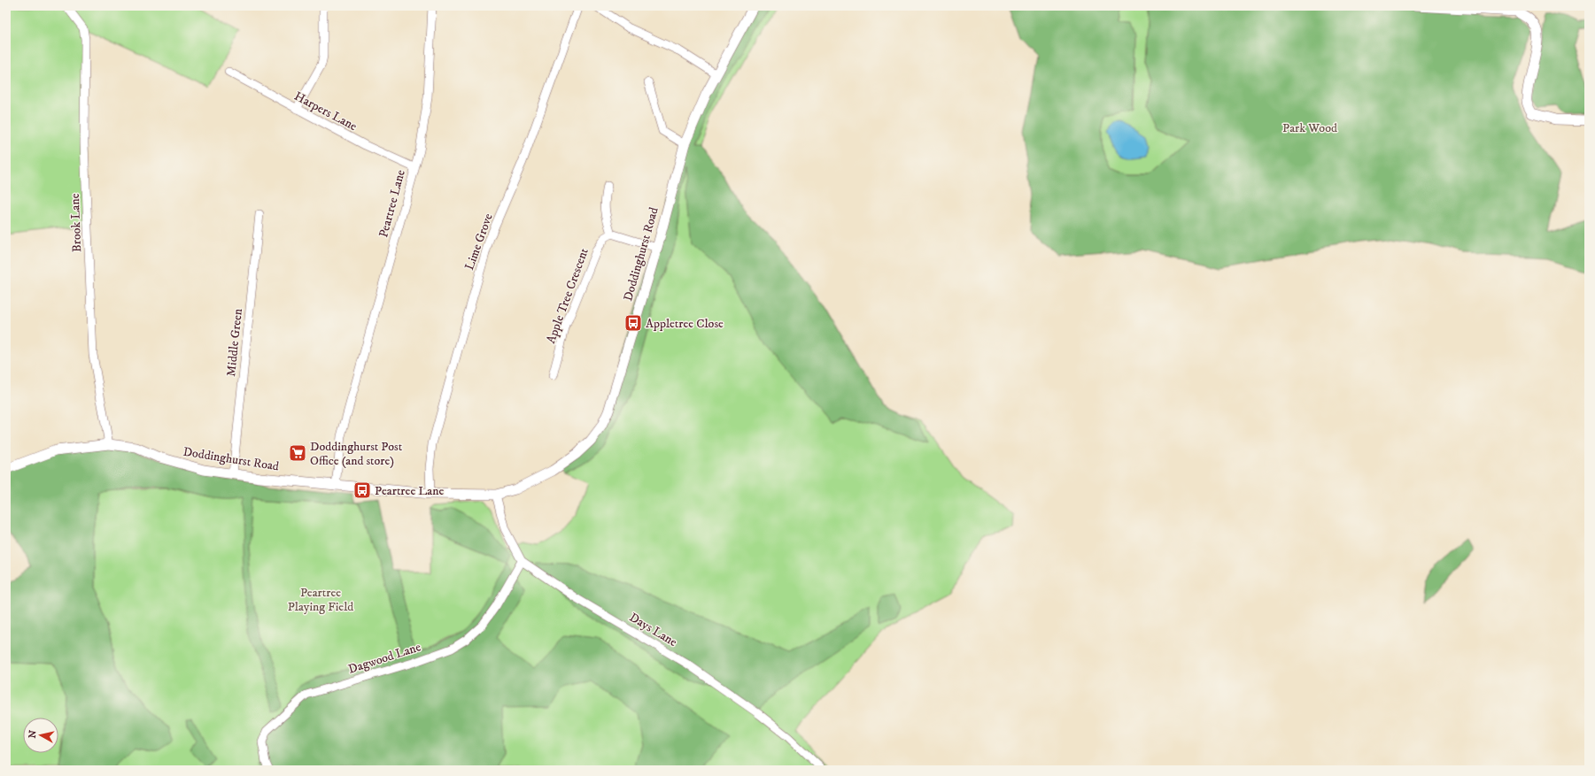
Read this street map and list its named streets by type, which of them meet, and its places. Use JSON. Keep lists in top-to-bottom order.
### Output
{
  "streets": {
    "street": [
      "Harpers Lane",
      "Peartree Lane",
      "Brook Lane",
      "Lime Grove",
      "Doddinghurst Road",
      "Apple Tree Crescent",
      "Middle Green",
      "Days Lane",
      "Dagwood Lane"
    ]
  },
  "crossings": [
    ["Harpers Lane", "Peartree Lane"],
    ["Peartree Lane", "Doddinghurst Road"],
    ["Brook Lane", "Doddinghurst Road"],
    ["Lime Grove", "Doddinghurst Road"],
    ["Doddinghurst Road", "Middle Green"],
    ["Doddinghurst Road", "Days Lane"],
    ["Days Lane", "Dagwood Lane"]
  ],
  "parks": ["Park Wood", "Peartree Playing Field"],
  "places": {
    "bus stop": ["Appletree Close", "Peartree Lane"],
    "supermarket": ["Doddinghurst Post Office (and store)"]
  },
  "north": "left"
}
